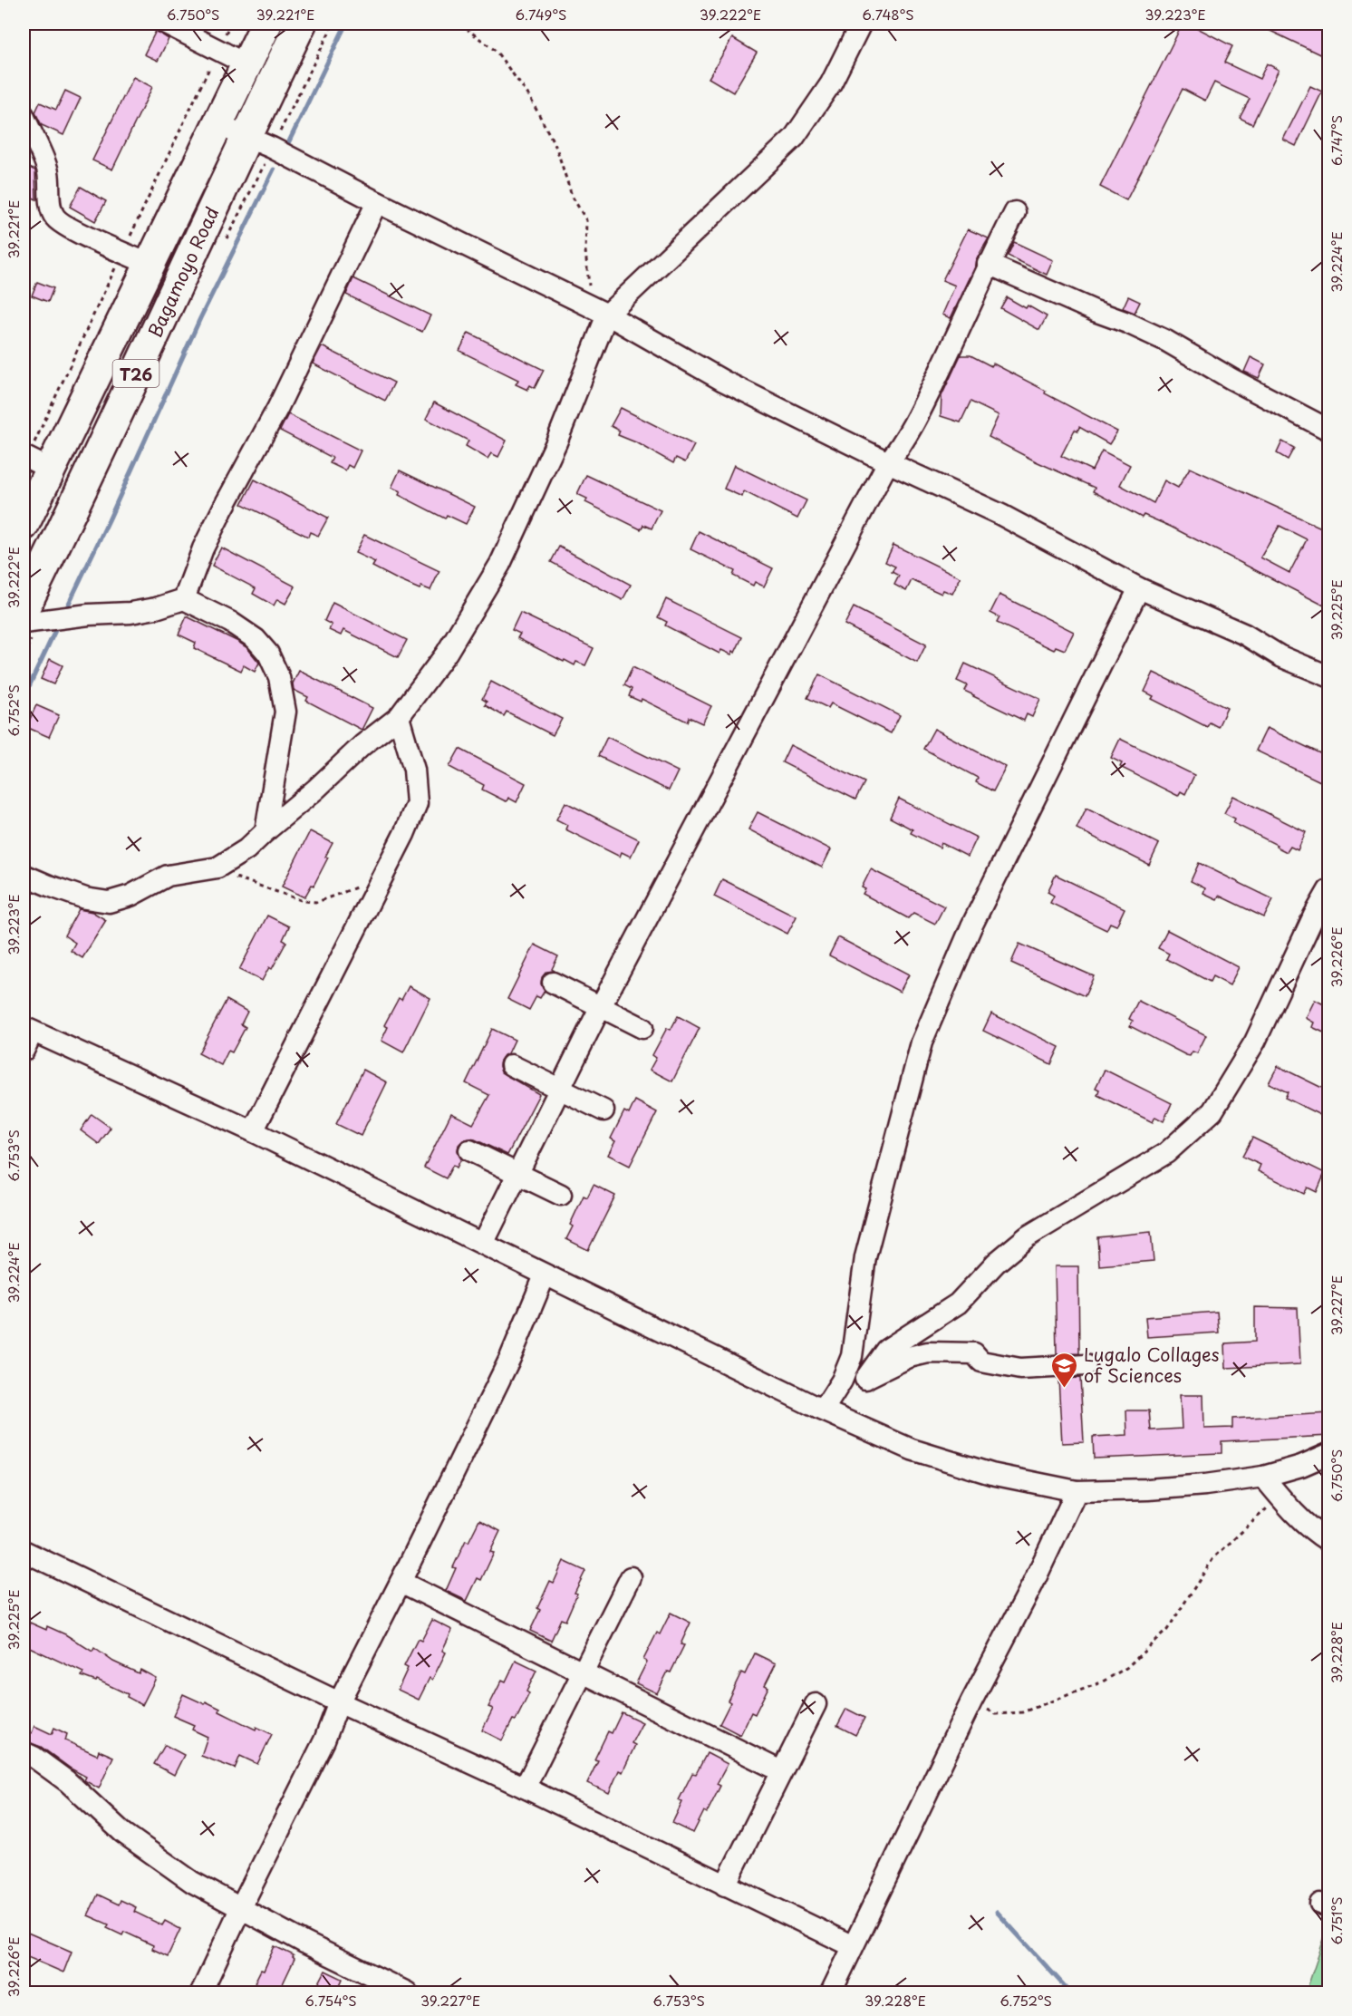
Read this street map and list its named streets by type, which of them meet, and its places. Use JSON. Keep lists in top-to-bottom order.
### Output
{
  "streets": {
    "highway": ["Bagamoyo Road", "T26"]
  },
  "places": {
    "school or university": ["Lugalo Collages of Sciences"]
  },
  "coordinates": [
    "6.750°S",
    "39.221°E",
    "6.749°S",
    "39.222°E",
    "6.748°S",
    "39.223°E",
    "6.747°S",
    "39.224°E",
    "39.225°E",
    "6.752°S",
    "39.226°E",
    "6.753°S",
    "39.227°E",
    "39.228°E",
    "6.751°S",
    "6.754°S"
  ]
}
